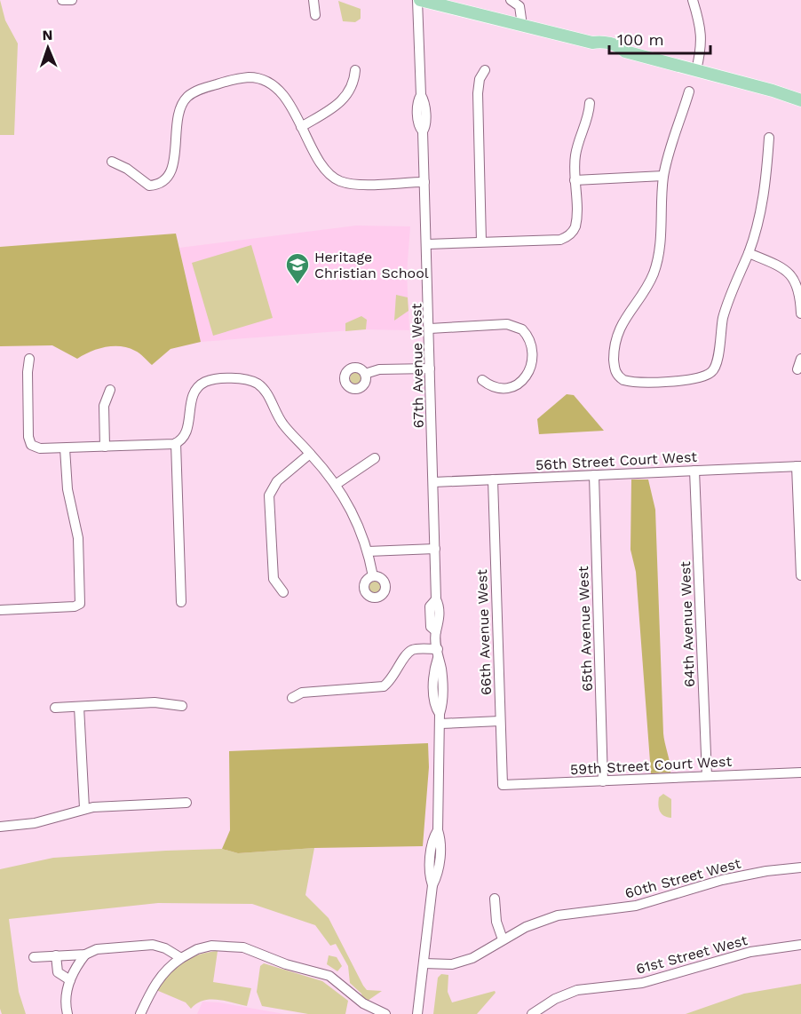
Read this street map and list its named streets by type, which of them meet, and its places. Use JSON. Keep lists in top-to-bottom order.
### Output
{
  "streets": {
    "street": [
      "67th Avenue West",
      "56th Street Court West",
      "64th Avenue West",
      "65th Avenue West",
      "66th Avenue West",
      "59th Street Court West",
      "60th Street West",
      "61st Street West"
    ]
  },
  "crossings": [
    ["67th Avenue West", "56th Street Court West"],
    ["67th Avenue West", "60th Street West"],
    ["56th Street Court West", "64th Avenue West"],
    ["56th Street Court West", "65th Avenue West"],
    ["56th Street Court West", "66th Avenue West"],
    ["64th Avenue West", "59th Street Court West"],
    ["65th Avenue West", "59th Street Court West"],
    ["66th Avenue West", "59th Street Court West"]
  ],
  "places": {
    "school or university": ["Heritage Christian School"]
  },
  "scale_bar": "100 m",
  "north": "top"
}
